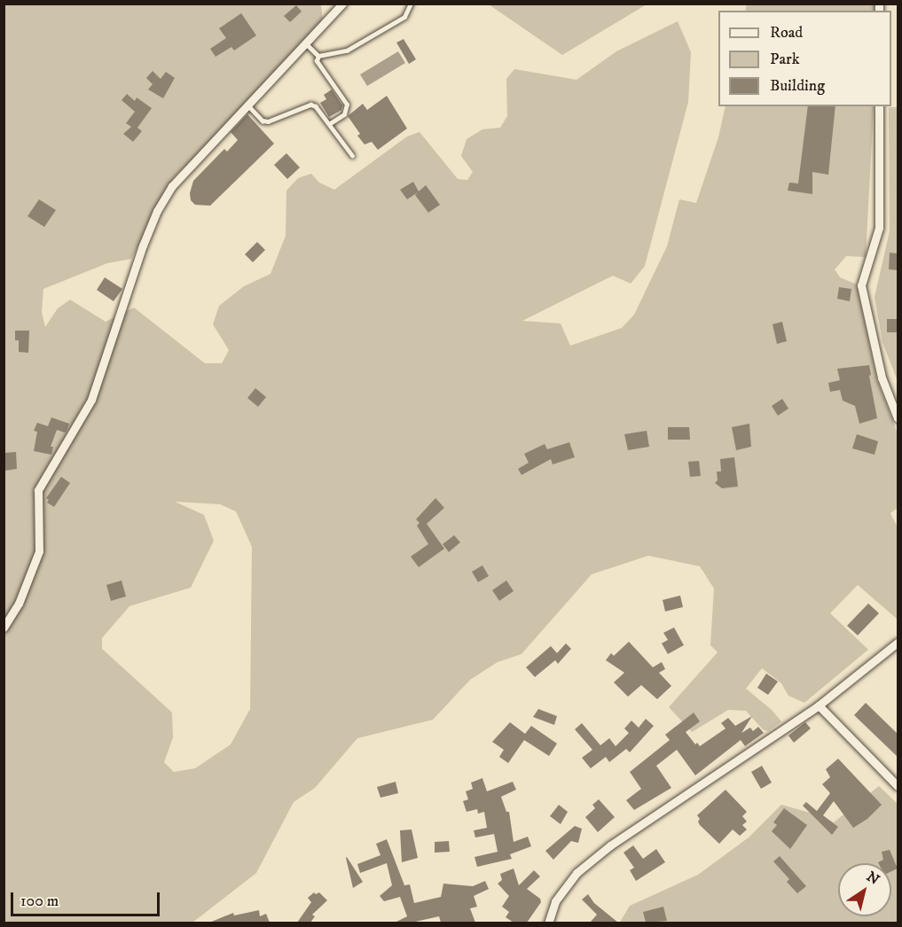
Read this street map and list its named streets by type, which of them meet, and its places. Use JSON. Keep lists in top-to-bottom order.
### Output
{
  "legend": ["Road", "Park", "Building"],
  "scale_bar": "100 m",
  "north": "top right"
}
